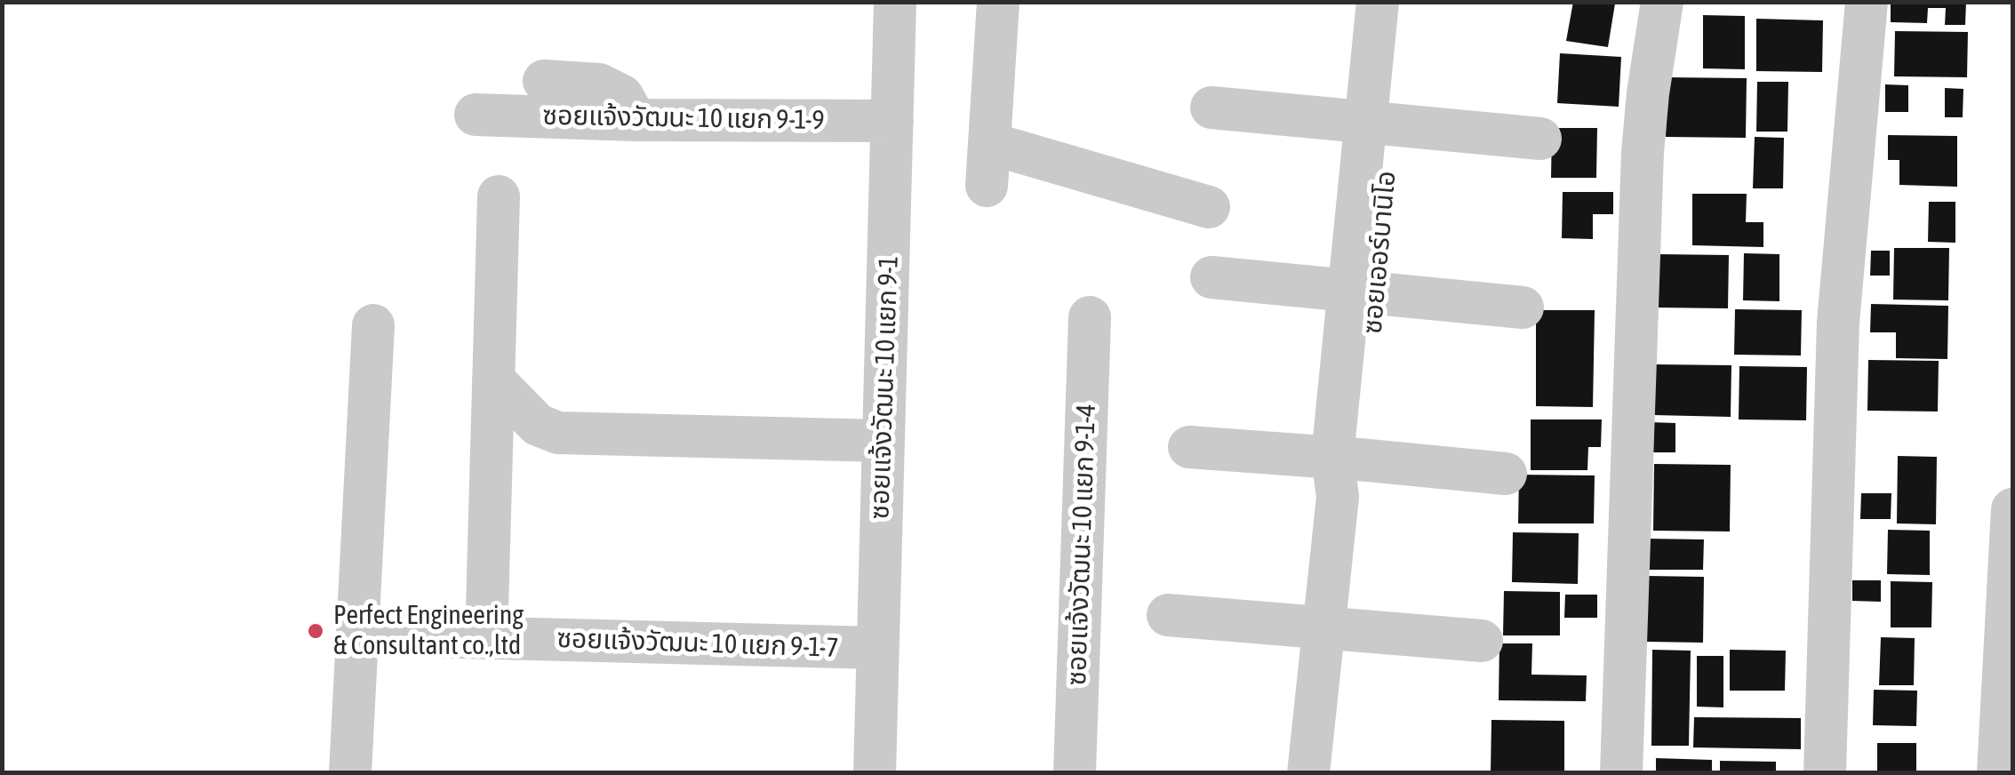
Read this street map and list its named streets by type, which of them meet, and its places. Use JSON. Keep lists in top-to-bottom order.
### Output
{
  "streets": {
    "street": [
      "ซอยแจ้งวัฒนะ 10 แยก 9-1-9",
      "ซอยเออร์บานิโอ",
      "ซอยแจ้งวัฒนะ 10 แยก 9-1",
      "ซอยแจ้งวัฒนะ 10 แยก 9-1-4",
      "ซอยแจ้งวัฒนะ 10 แยก 9-1-7"
    ]
  },
  "crossings": [
    ["ซอยแจ้งวัฒนะ 10 แยก 9-1-9", "ซอยแจ้งวัฒนะ 10 แยก 9-1"],
    ["ซอยแจ้งวัฒนะ 10 แยก 9-1", "ซอยแจ้งวัฒนะ 10 แยก 9-1-7"]
  ],
  "places": ["Perfect Engineering & Consultant co.,ltd"]
}
